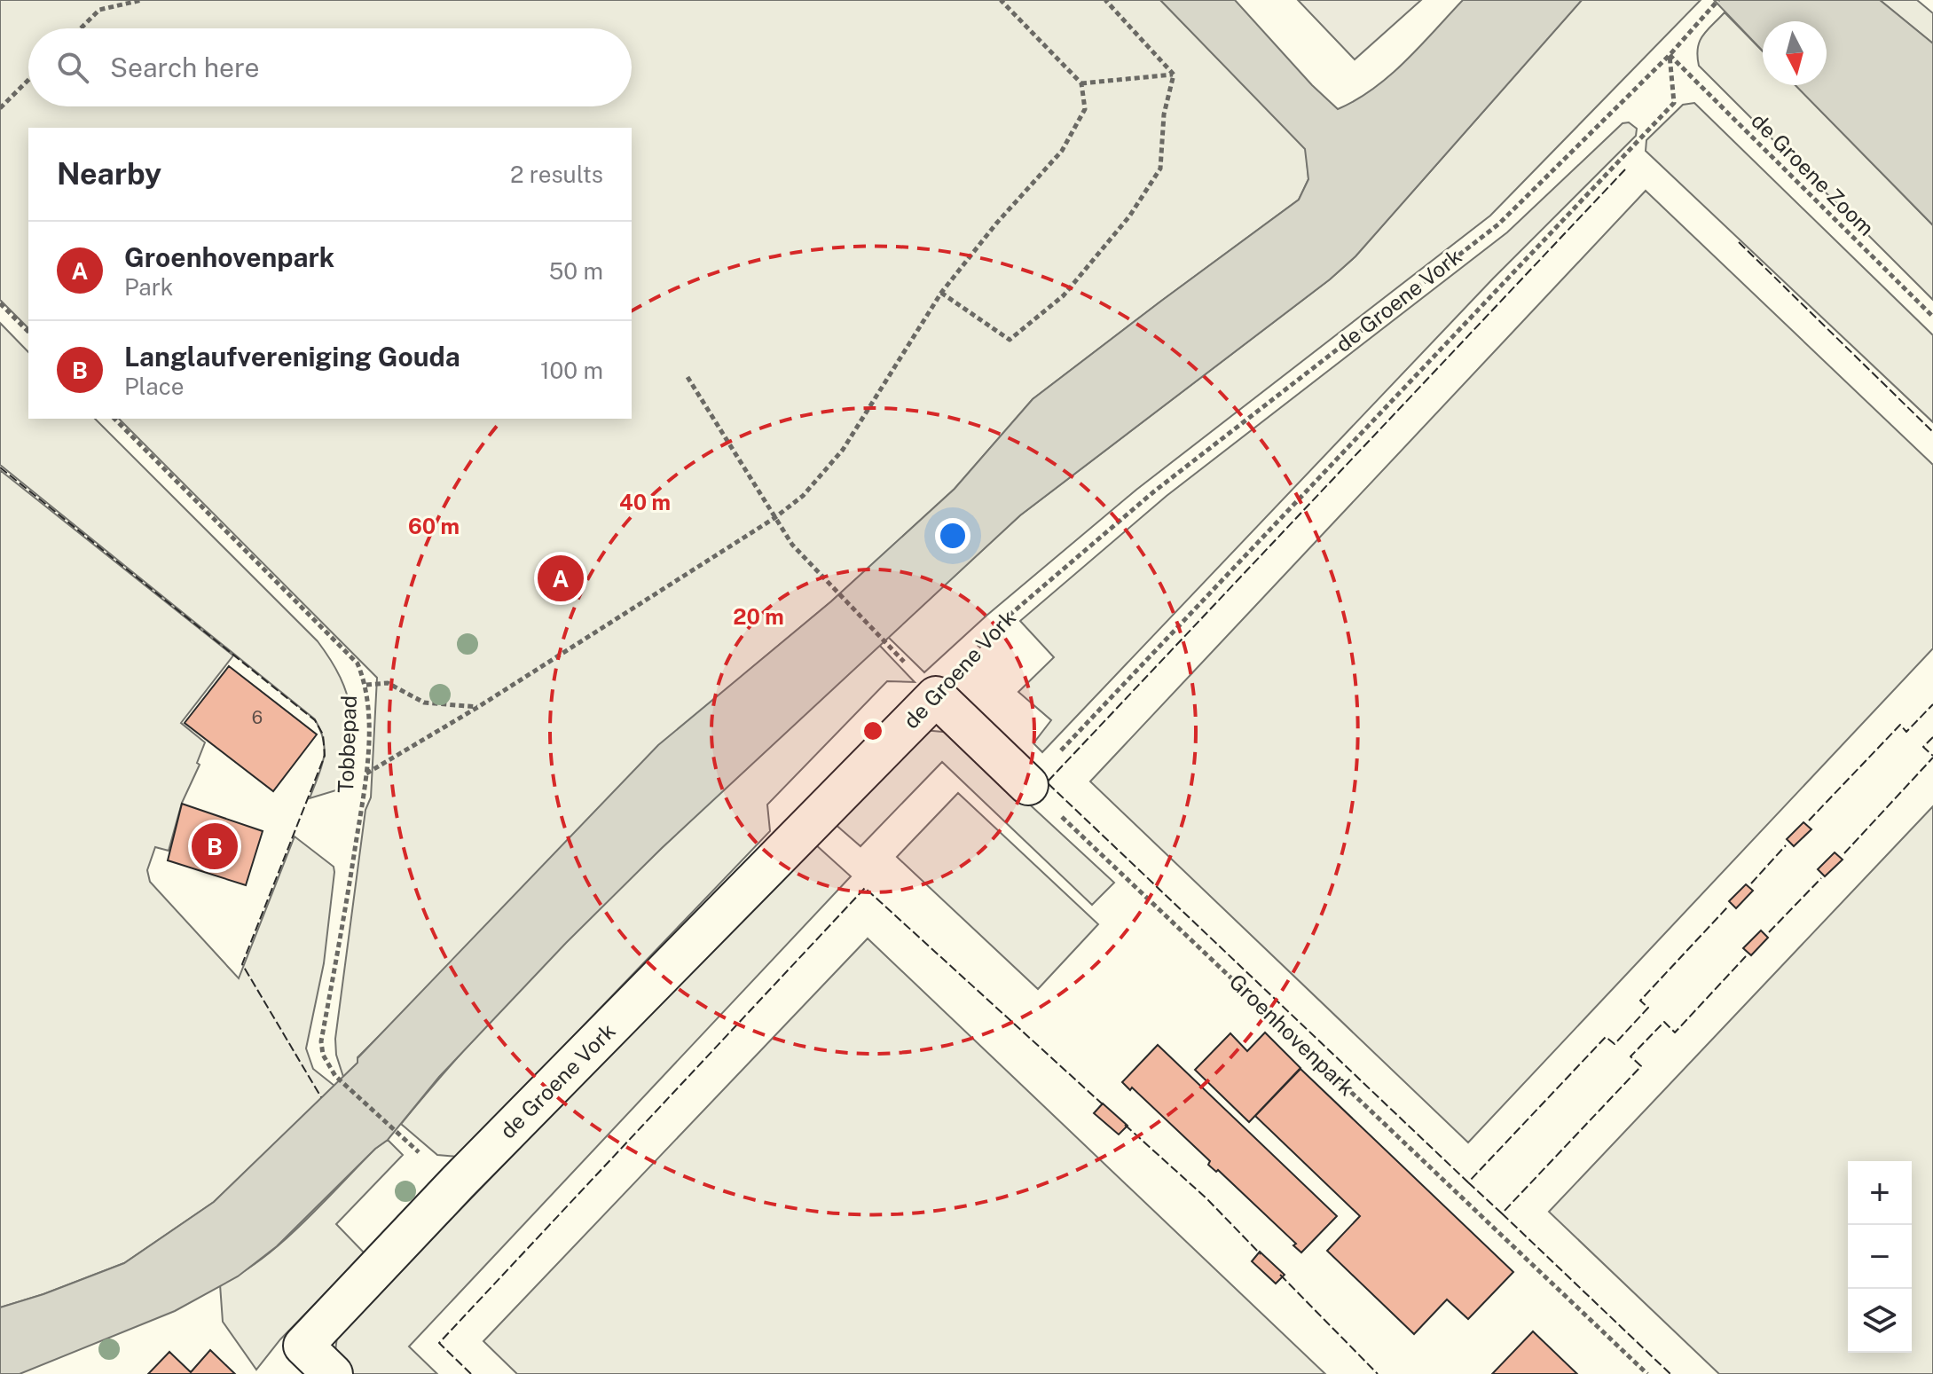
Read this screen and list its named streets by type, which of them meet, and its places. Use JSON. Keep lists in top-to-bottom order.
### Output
{
  "streets": {
    "lane": ["de Groene Vork"],
    "path": ["de Groene Zoom", "Tobbepad", "Groenhovenpark"]
  },
  "crossings": [
    ["de Groene Zoom", "de Groene Vork"]
  ],
  "house_numbers": ["6"],
  "north": "bottom",
  "page": {
    "search": "Search here",
    "heading": ["Nearby", "2 results"],
    "list": [
      {
        "mark": "A",
        "name": "Groenhovenpark",
        "note": "Park",
        "value": "50 m"
      },
      {
        "mark": "B",
        "name": "Langlaufvereniging Gouda",
        "note": "Place",
        "value": "100 m"
      }
    ],
    "pins": ["A", "B"],
    "map_buttons": ["+", "−"]
  },
  "rings": ["40 m", "60 m", "20 m"]
}
